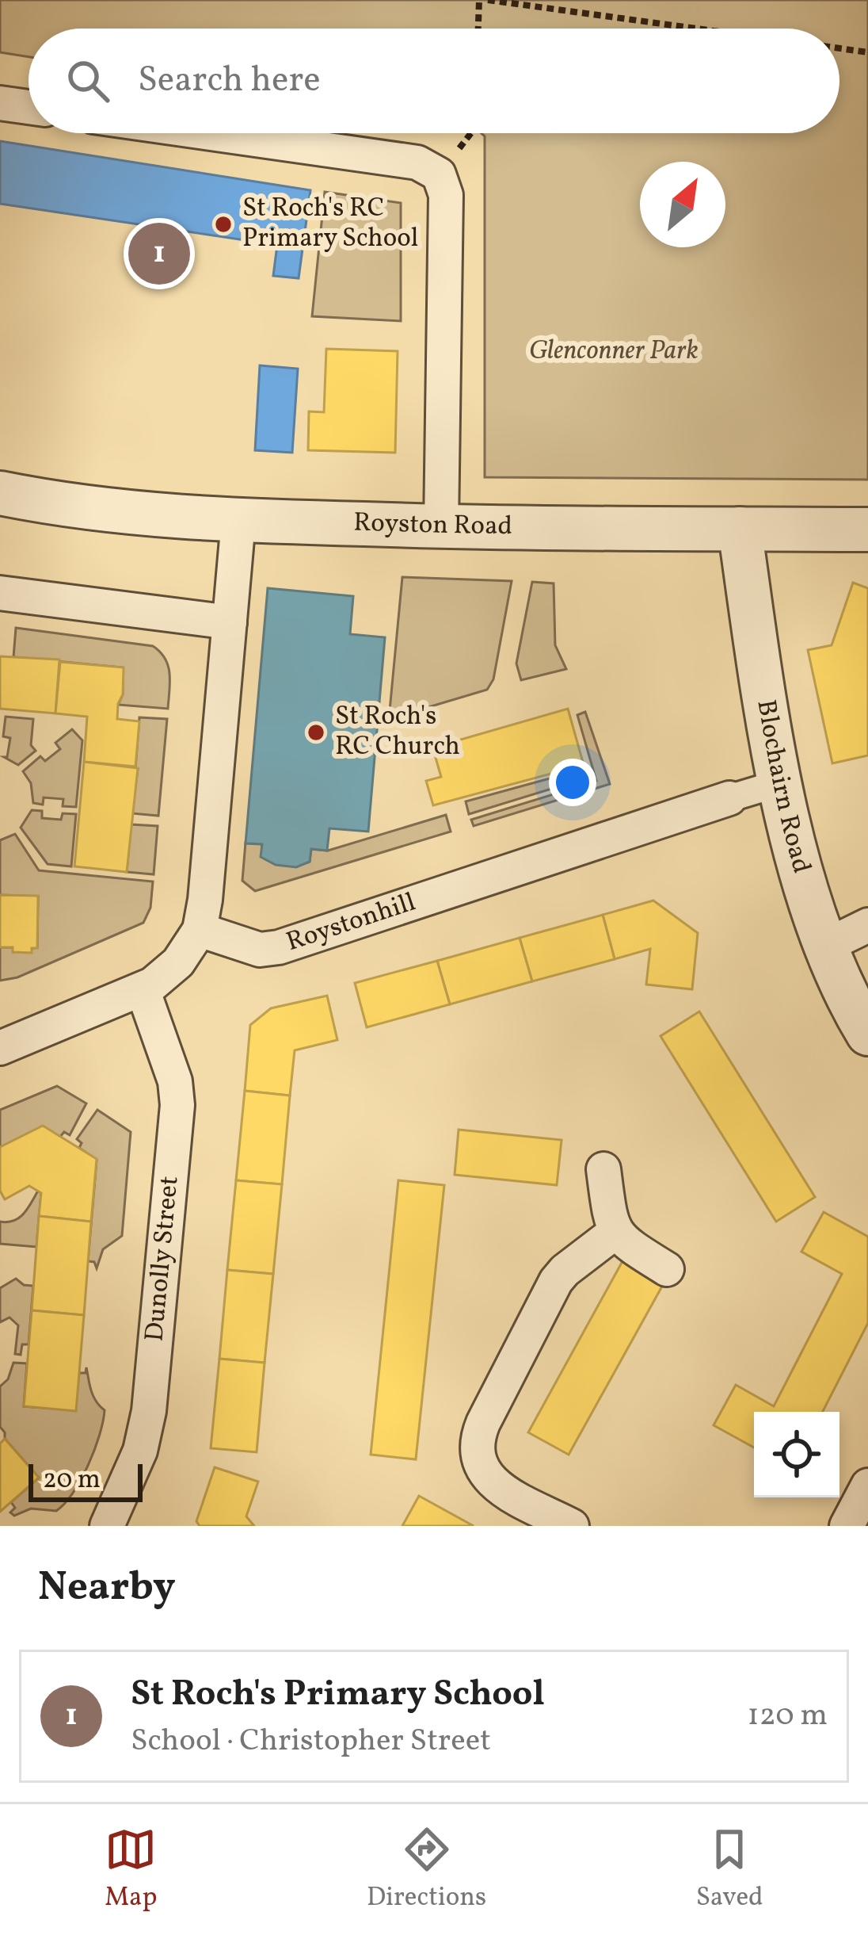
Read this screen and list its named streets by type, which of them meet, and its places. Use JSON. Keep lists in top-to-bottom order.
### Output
{
  "streets": {
    "street": [
      "Royston Road",
      "Blochairn Road",
      "Roystonhill",
      "Dunolly Street"
    ]
  },
  "crossings": [
    ["Royston Road", "Blochairn Road"]
  ],
  "parks": ["Glenconner Park"],
  "places": ["St Roch's RC Primary School", "St Roch's RC Church"],
  "scale_bar": "20 m",
  "north": "top right",
  "page": {
    "search": "Search here",
    "pins": "1",
    "scale": "20 m",
    "heading": "Nearby",
    "list": [
      {
        "mark": "1",
        "name": "St Roch's Primary School",
        "note": "School · Christopher Street",
        "value": "120 m"
      }
    ],
    "nav": ["Map", "Directions", "Saved"]
  }
}
